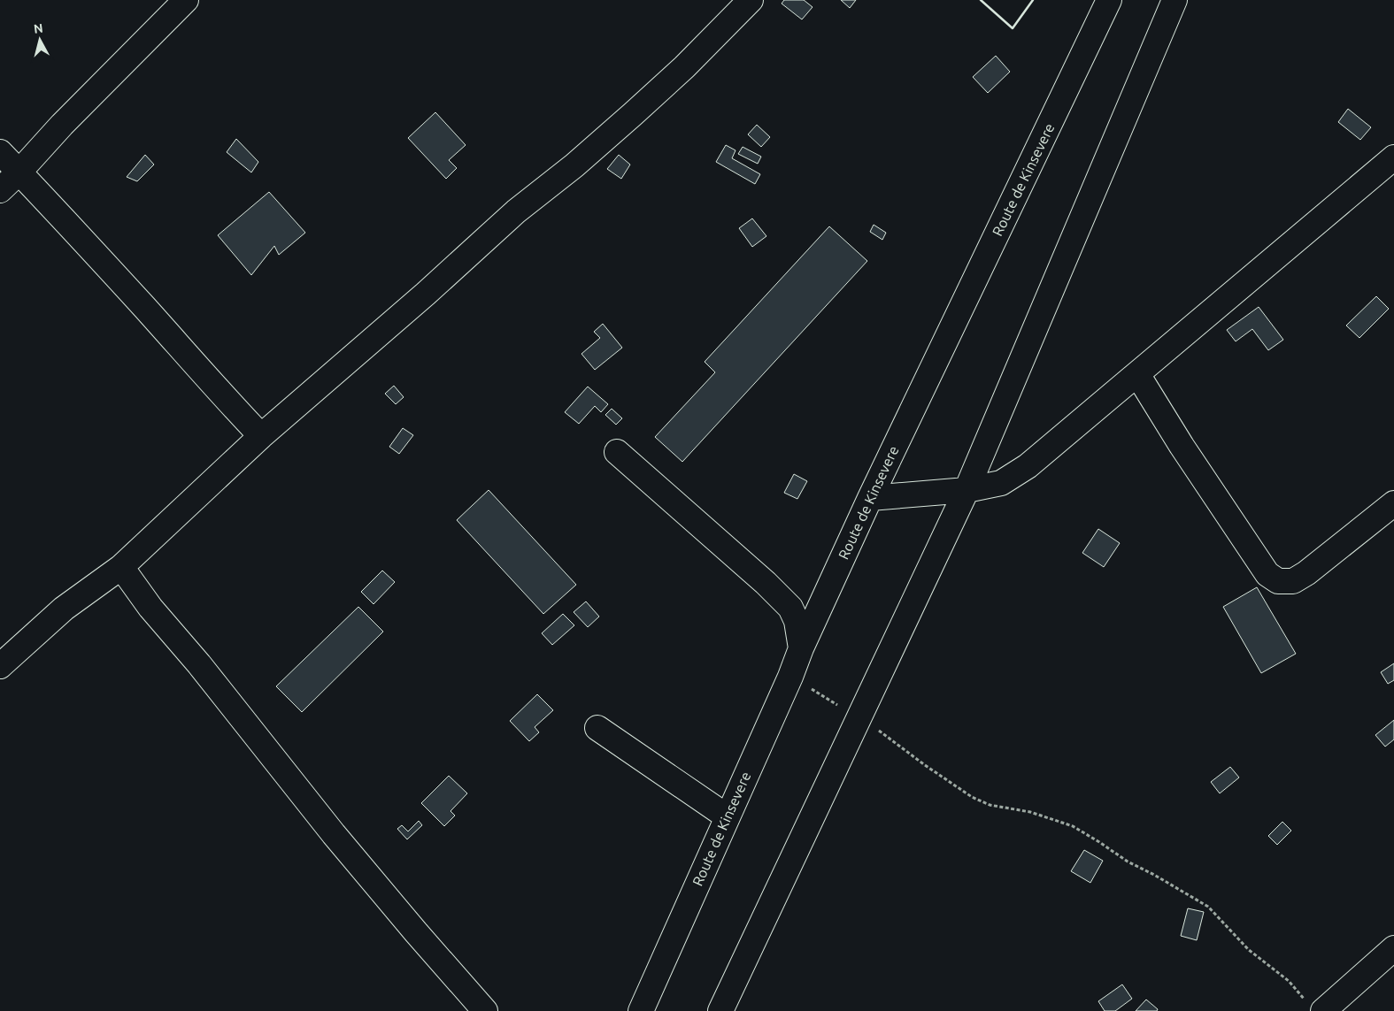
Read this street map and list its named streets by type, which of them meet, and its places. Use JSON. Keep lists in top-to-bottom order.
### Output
{
  "streets": {
    "street": ["Route de Kinsevere"]
  },
  "north": "top"
}
